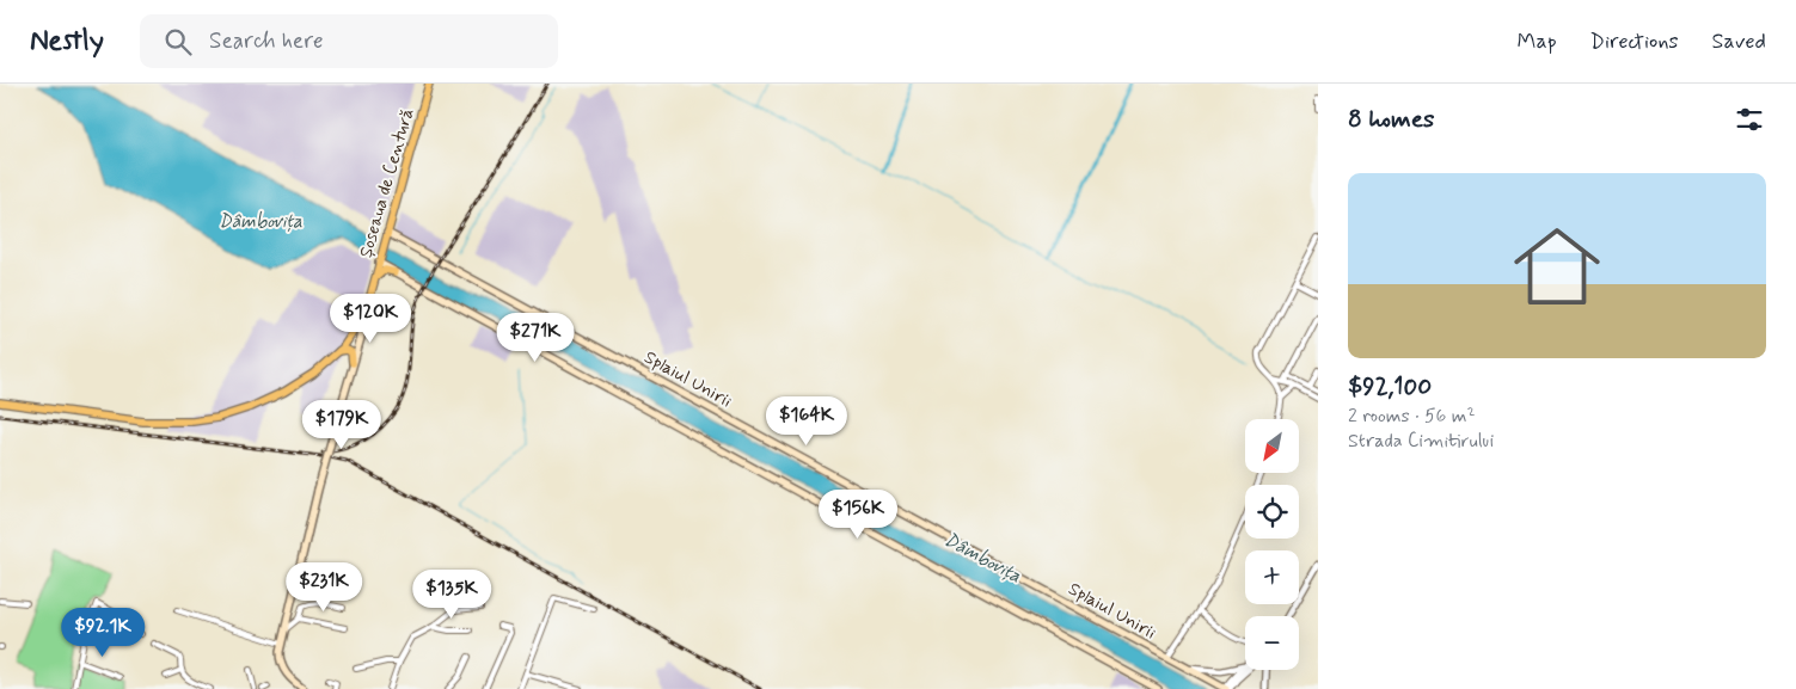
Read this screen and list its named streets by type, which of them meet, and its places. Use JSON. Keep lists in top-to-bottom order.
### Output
{
  "streets": {
    "main road": ["Șoseaua de Centură", "Splaiul Unirii"]
  },
  "crossings": [
    ["Șoseaua de Centură", "Splaiul Unirii"]
  ],
  "water": ["Dâmbovița"],
  "north": "bottom left",
  "page": {
    "header": "Nestly",
    "search": "Search here",
    "nav": ["Map", "Directions", "Saved"],
    "heading": "8 homes",
    "list": [
      {
        "name": "$92,100",
        "note": "2 rooms · 56 m² · Strada Cimitirului"
      }
    ],
    "price": [
      "$120K",
      "$271K",
      "$164K",
      "$179K",
      "$156K",
      "$231K",
      "$135K",
      "$92.1K"
    ],
    "map_buttons": ["+", "−"]
  }
}
